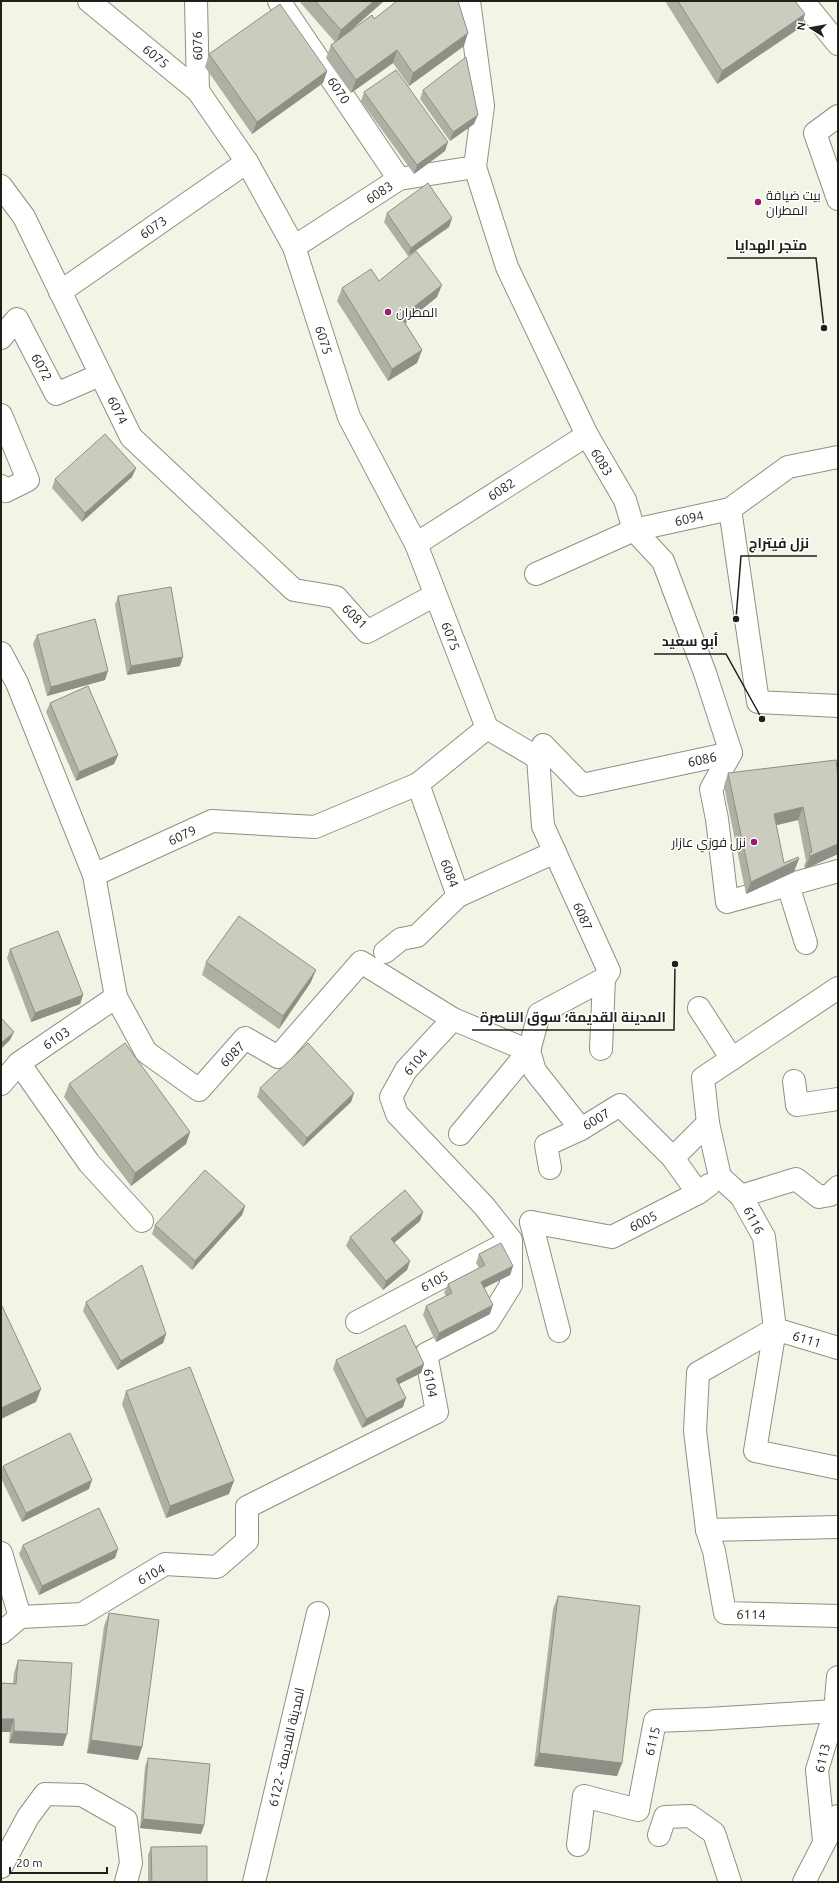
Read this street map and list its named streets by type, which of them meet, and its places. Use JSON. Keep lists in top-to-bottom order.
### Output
{
  "streets": {
    "street": [
      "6076",
      "6075",
      "6070",
      "6083",
      "6073",
      "6072",
      "6074",
      "6082",
      "6094",
      "6081",
      "6086",
      "6079",
      "6084",
      "6087",
      "6103",
      "6104",
      "6007",
      "6116",
      "6005",
      "6105",
      "6111",
      "6114",
      "6115",
      "المدينة القديمة - 6122",
      "6113"
    ]
  },
  "crossings": [
    ["6076", "6075"],
    ["6075", "6083"],
    ["6075", "6073"],
    ["6075", "6082"],
    ["6075", "6081"],
    ["6075", "6079"],
    ["6070", "6083"],
    ["6083", "6082"],
    ["6083", "6094"],
    ["6083", "6086"],
    ["6073", "6074"],
    ["6072", "6074"],
    ["6074", "6081"],
    ["6086", "6087"],
    ["6079", "6084"],
    ["6079", "6087"],
    ["6087", "6103"],
    ["6087", "6104"],
    ["6104", "6105"],
    ["6007", "6005"],
    ["6116", "6111"],
    ["6115", "6113"]
  ],
  "places": [
    "بيت ضيافة المطران",
    "المطران",
    "متجر الهدايا",
    "نزل فيتراج",
    "أبو سعيد",
    "نزل فوزي عازار",
    "المدينة القديمة؛ سوق الناصرة"
  ],
  "scale_bar": "20 m",
  "north": "left"
}
